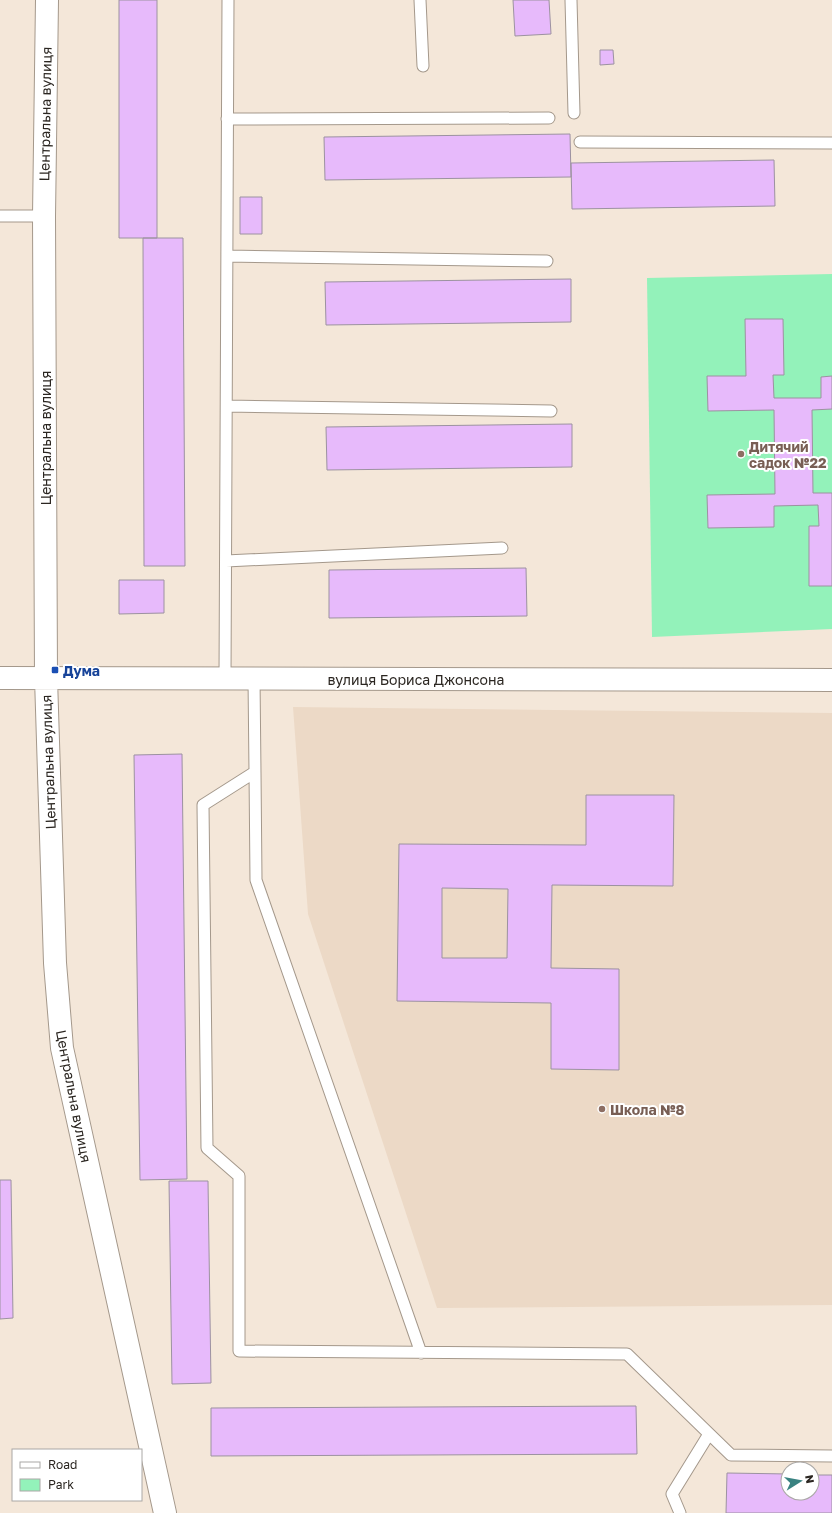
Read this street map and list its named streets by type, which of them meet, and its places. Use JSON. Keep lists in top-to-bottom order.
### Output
{
  "streets": {
    "street": ["Центральна вулиця", "вулиця Бориса Джонсона"]
  },
  "crossings": [
    ["Центральна вулиця", "вулиця Бориса Джонсона"]
  ],
  "places": {
    "other": ["Дитячий садок №22", "Школа №8"],
    "transit": ["Дума"]
  },
  "legend": ["Road", "Park"],
  "north": "right"
}
